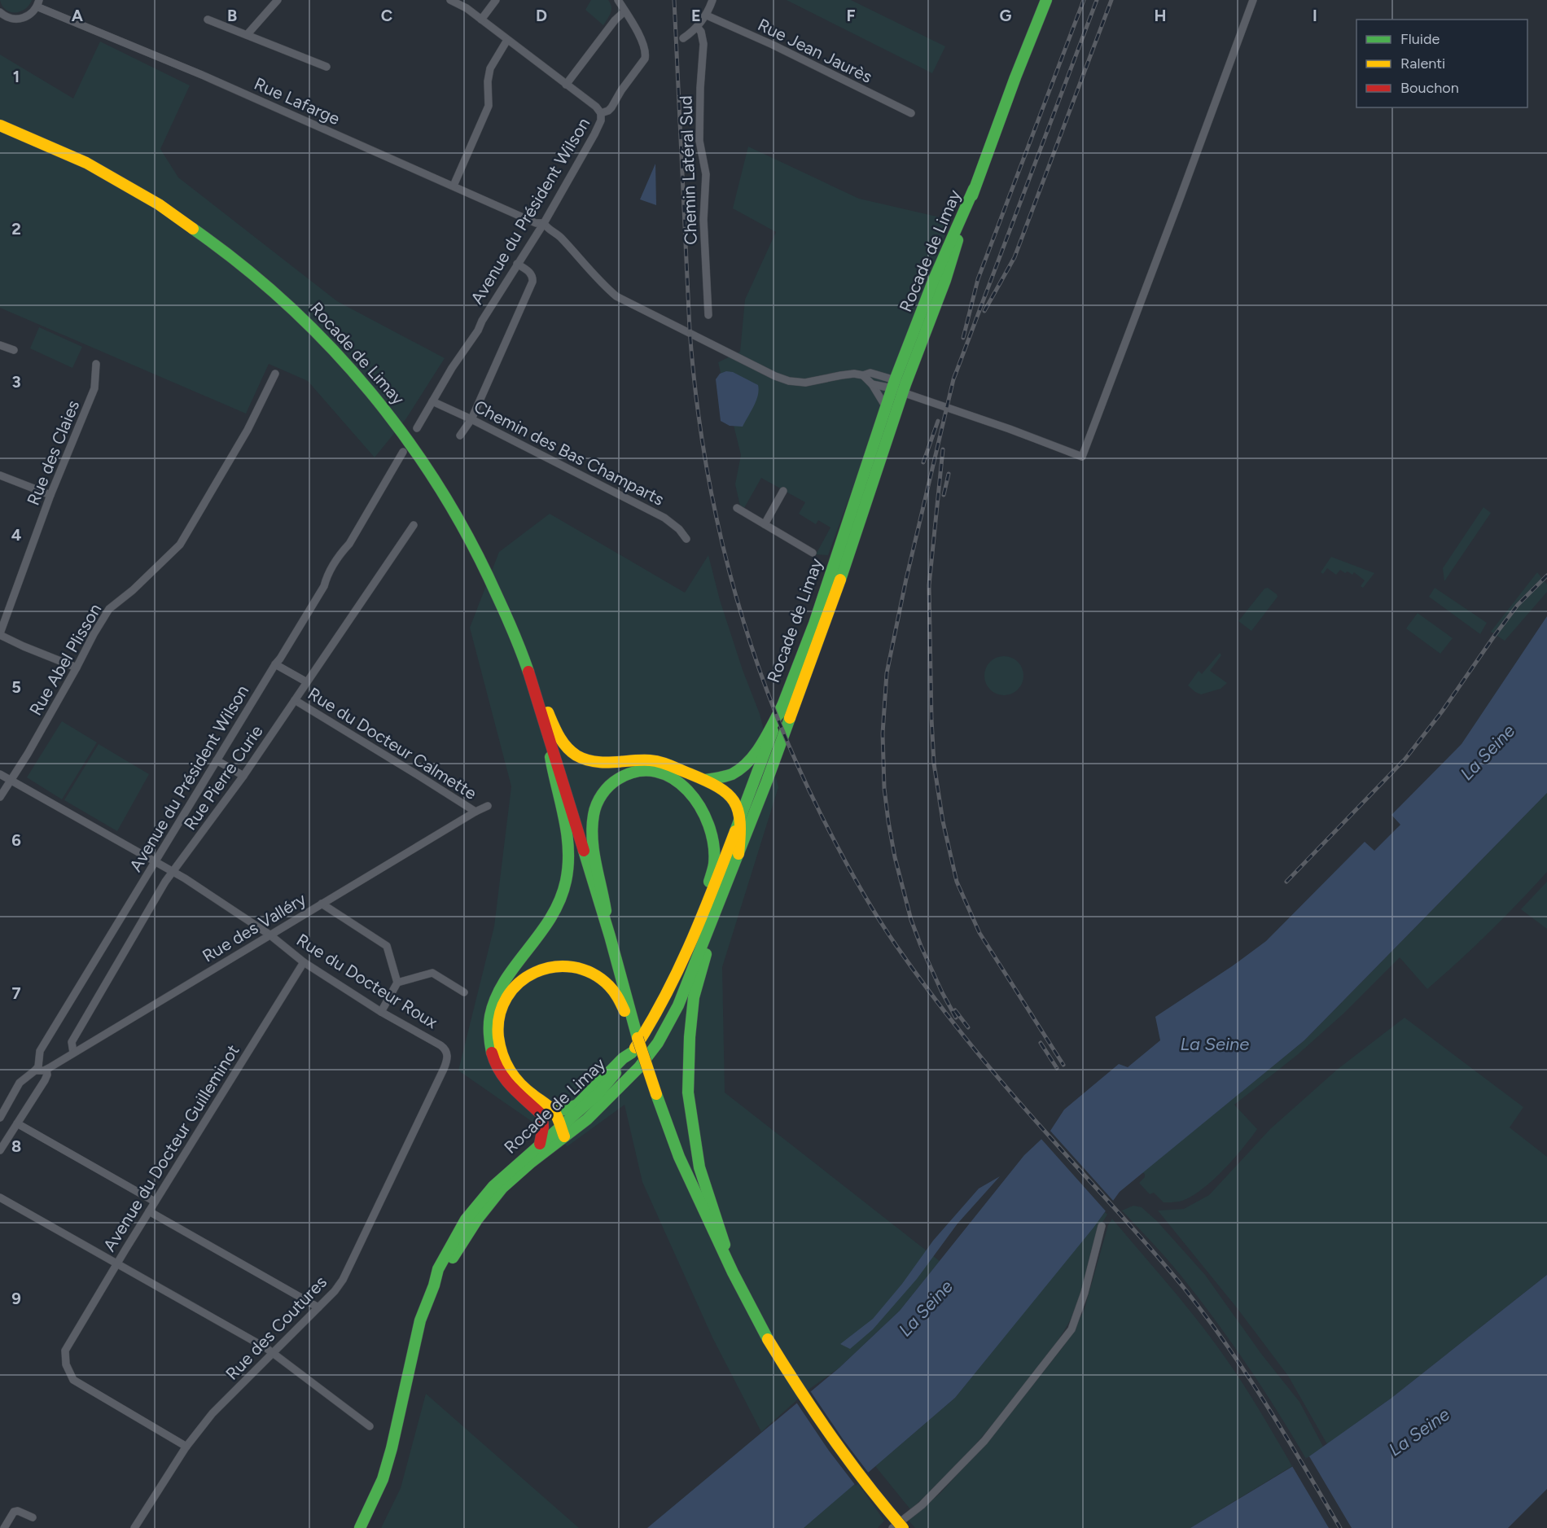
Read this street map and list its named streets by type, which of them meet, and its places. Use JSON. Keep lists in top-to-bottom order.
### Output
{
  "streets": {
    "main road": ["Rocade de Limay"],
    "street": [
      "Rue Jean Jaurès",
      "Rue Lafarge",
      "Chemin Latéral Sud",
      "Avenue du Président Wilson",
      "Rue des Claies",
      "Chemin des Bas Champarts",
      "Rue Abel Plisson",
      "Rue du Docteur Calmette",
      "Rue Pierre Curie",
      "Rue des Valléry",
      "Rue du Docteur Roux",
      "Avenue du Docteur Guilleminot",
      "Rue des Coutures"
    ]
  },
  "crossings": [
    ["Rue Lafarge", "Avenue du Président Wilson"],
    ["Avenue du Président Wilson", "Chemin des Bas Champarts"],
    ["Avenue du Président Wilson", "Rue des Valléry"],
    ["Avenue du Président Wilson", "Rue du Docteur Roux"],
    ["Rue Abel Plisson", "Rue du Docteur Roux"],
    ["Rue du Docteur Calmette", "Rue Pierre Curie"],
    ["Rue du Docteur Calmette", "Rue des Valléry"],
    ["Rue Pierre Curie", "Rue des Valléry"],
    ["Rue Pierre Curie", "Rue du Docteur Roux"],
    ["Rue des Valléry", "Rue du Docteur Roux"],
    ["Rue du Docteur Roux", "Avenue du Docteur Guilleminot"],
    ["Rue du Docteur Roux", "Rue des Coutures"],
    ["Avenue du Docteur Guilleminot", "Rue des Coutures"]
  ],
  "water": ["La Seine"],
  "legend": ["Fluide", "Ralenti", "Bouchon"],
  "grid": {
    "columns": [
      "A",
      "B",
      "C",
      "D",
      "E",
      "F",
      "G",
      "H",
      "I"
    ],
    "rows": [
      "1",
      "2",
      "3",
      "4",
      "5",
      "6",
      "7",
      "8",
      "9"
    ]
  }
}
